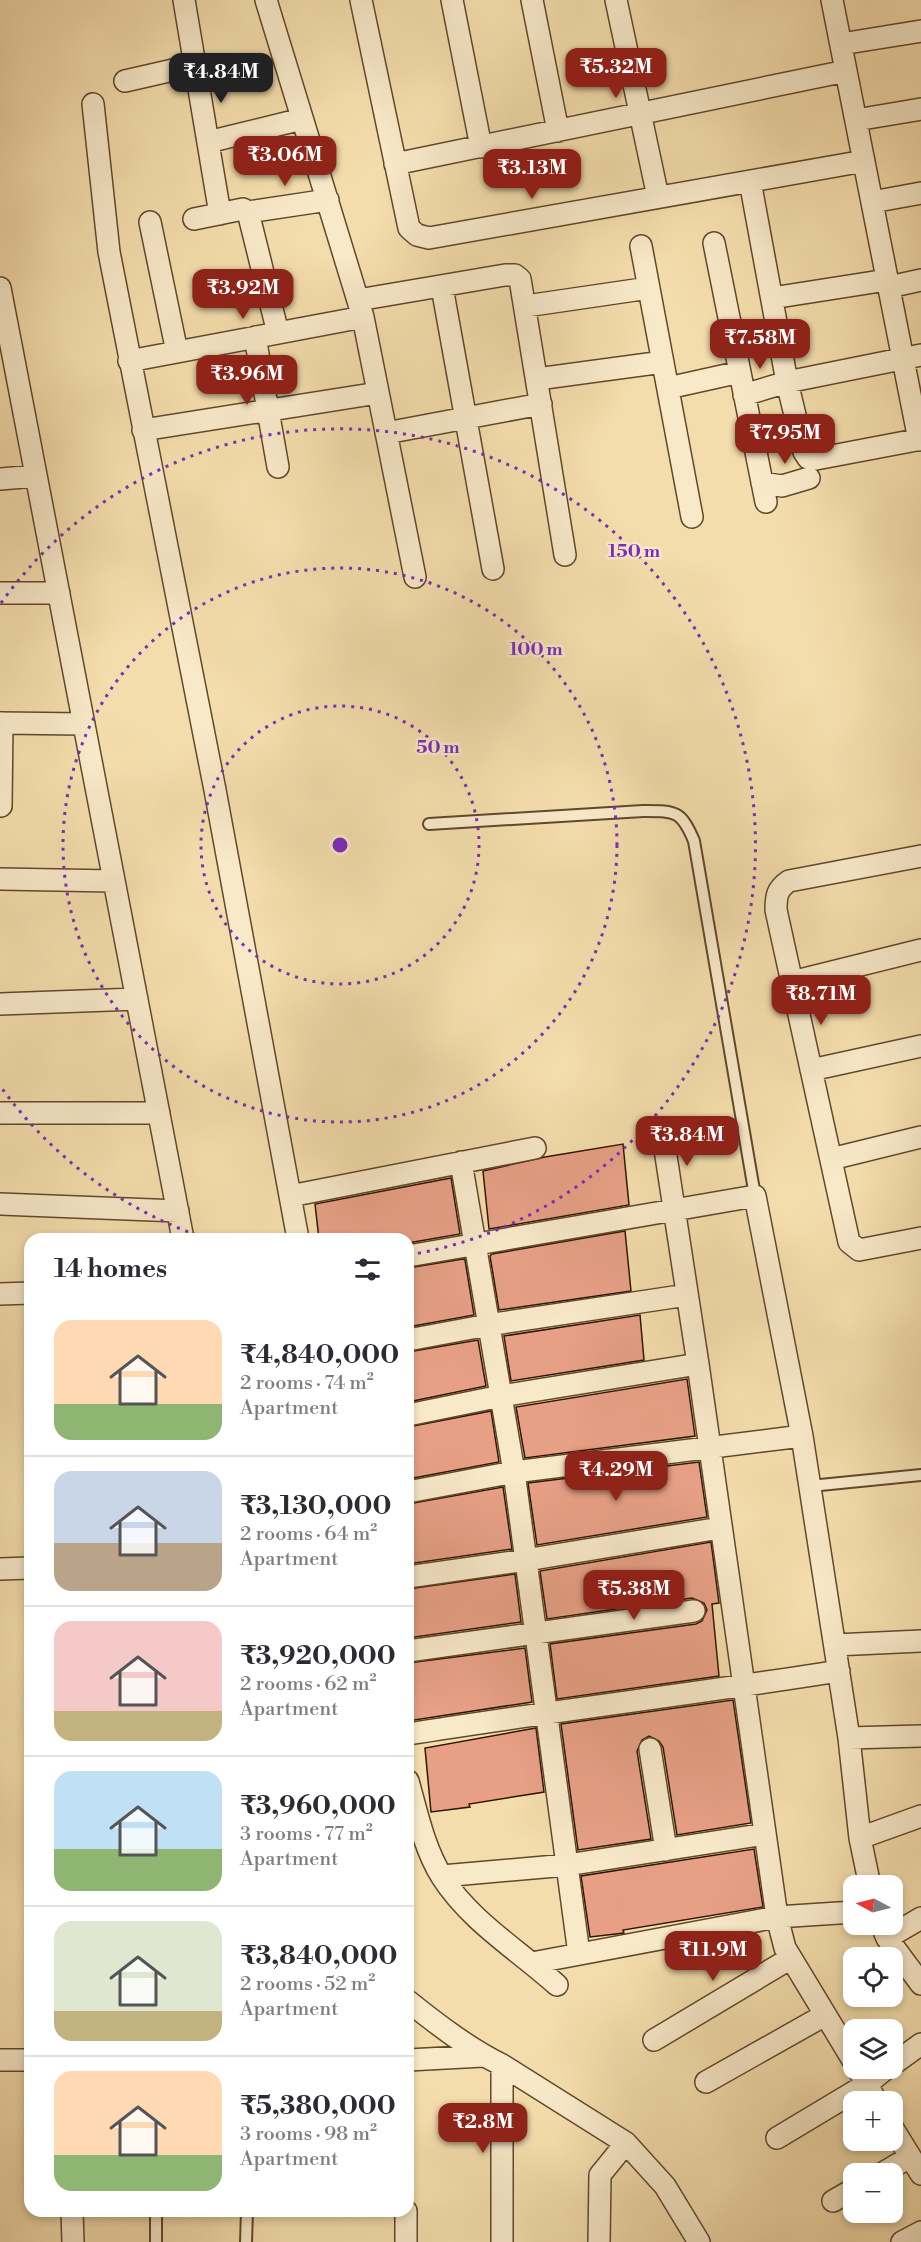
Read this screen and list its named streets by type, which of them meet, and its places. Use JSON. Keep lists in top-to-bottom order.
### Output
{
  "north": "left",
  "page": {
    "price": [
      "₹5.32M",
      "₹4.84M",
      "₹3.06M",
      "₹3.13M",
      "₹3.92M",
      "₹7.58M",
      "₹3.96M",
      "₹7.95M",
      "₹8.71M",
      "₹3.84M",
      "₹4.29M",
      "₹5.38M",
      "₹11.9M",
      "₹2.8M"
    ],
    "heading": "14 homes",
    "list": [
      {
        "name": "₹4,840,000",
        "note": "2 rooms · 74 m² · Apartment"
      },
      {
        "name": "₹3,130,000",
        "note": "2 rooms · 64 m² · Apartment"
      },
      {
        "name": "₹3,920,000",
        "note": "2 rooms · 62 m² · Apartment"
      },
      {
        "name": "₹3,960,000",
        "note": "3 rooms · 77 m² · Apartment"
      },
      {
        "name": "₹3,840,000",
        "note": "2 rooms · 52 m² · Apartment"
      },
      {
        "name": "₹5,380,000",
        "note": "3 rooms · 98 m² · Apartment"
      }
    ],
    "map_buttons": ["+", "−"]
  },
  "rings": ["150 m", "100 m", "50 m"]
}
